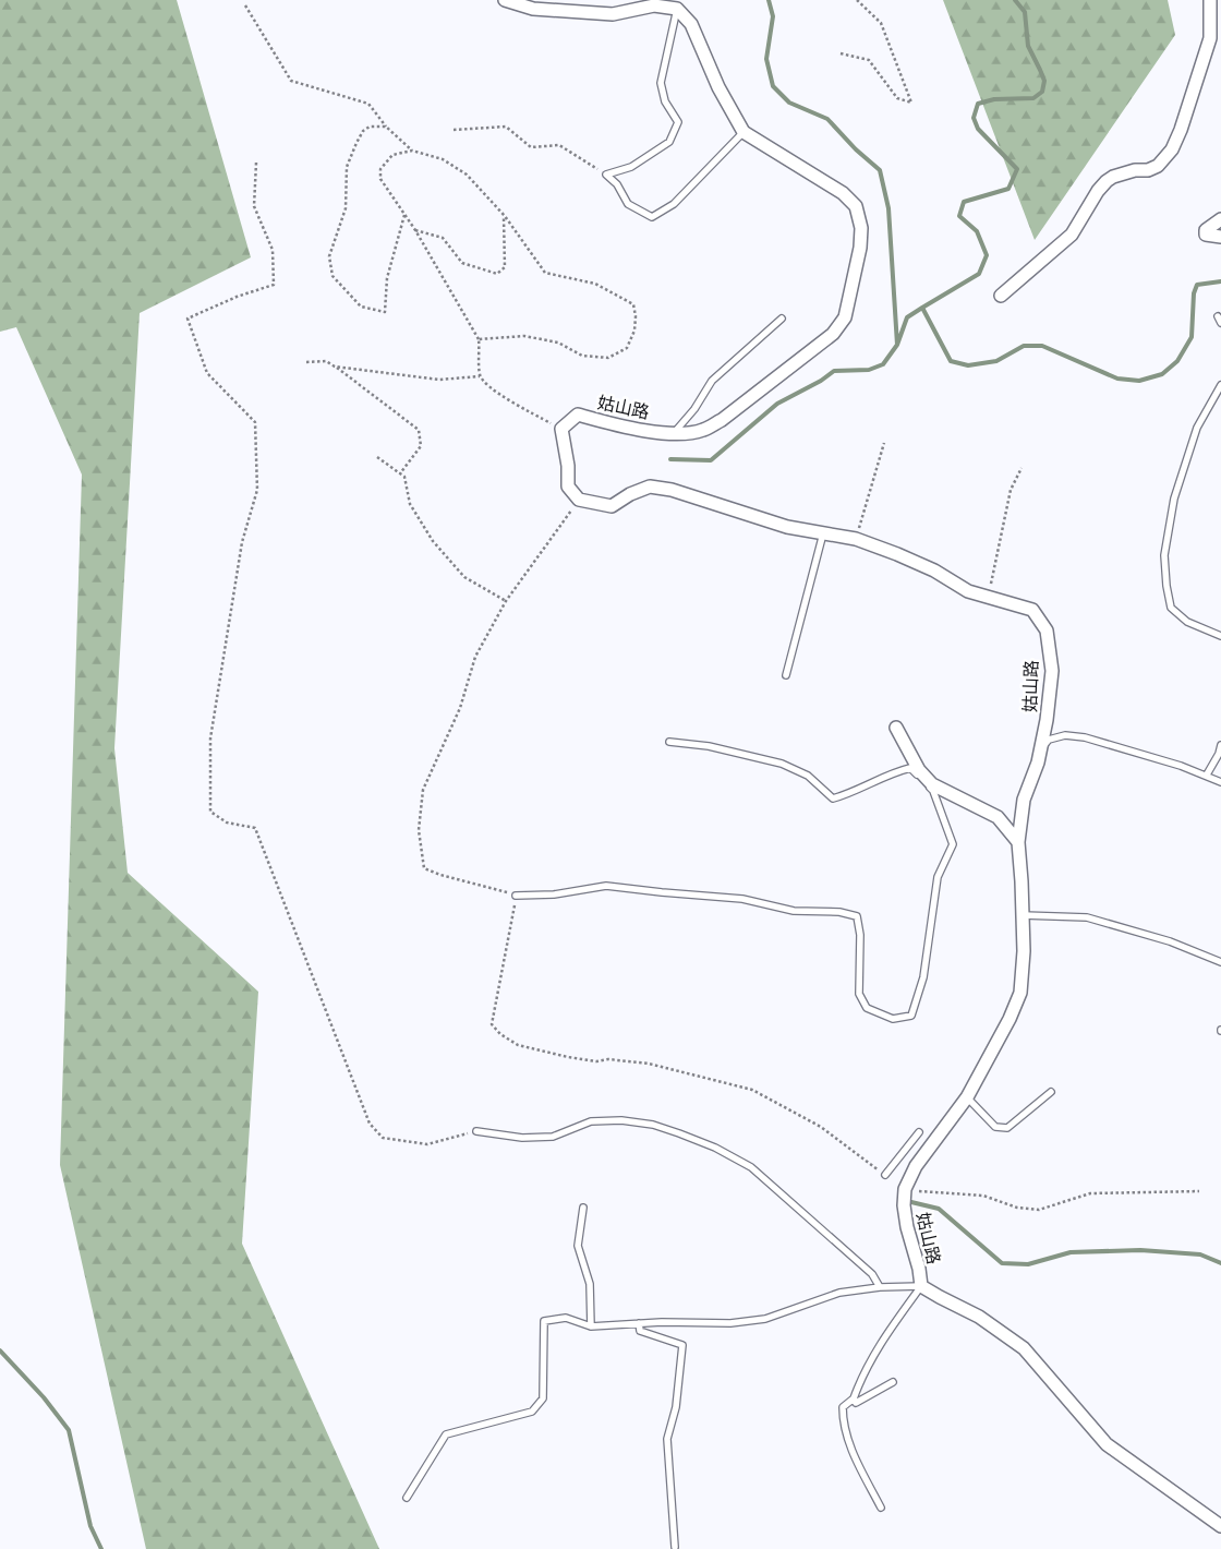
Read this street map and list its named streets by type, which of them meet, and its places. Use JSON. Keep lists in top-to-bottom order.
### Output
{
  "streets": {
    "street": ["姑山路"]
  }
}
